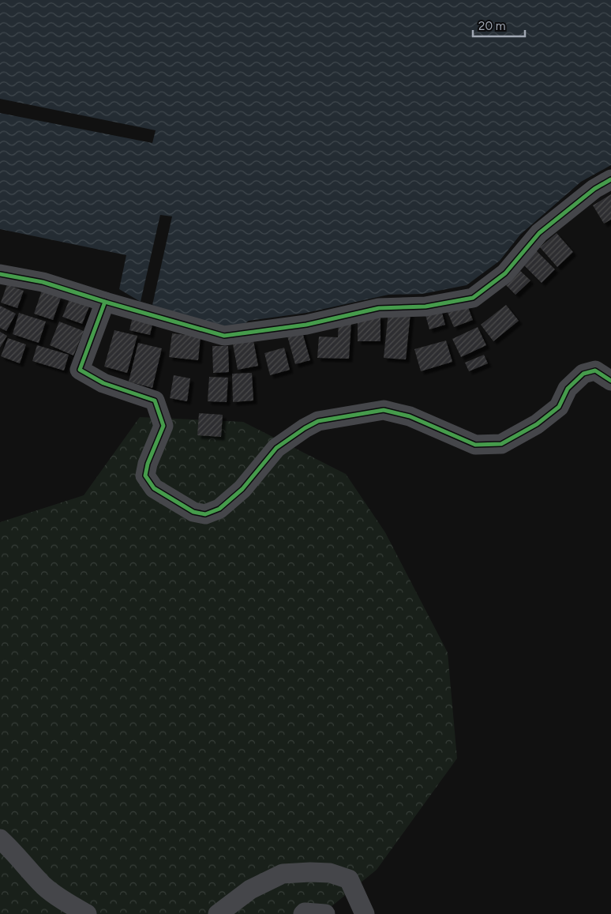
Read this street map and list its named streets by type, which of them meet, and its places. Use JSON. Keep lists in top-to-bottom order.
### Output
{
  "scale_bar": "20 m"
}
